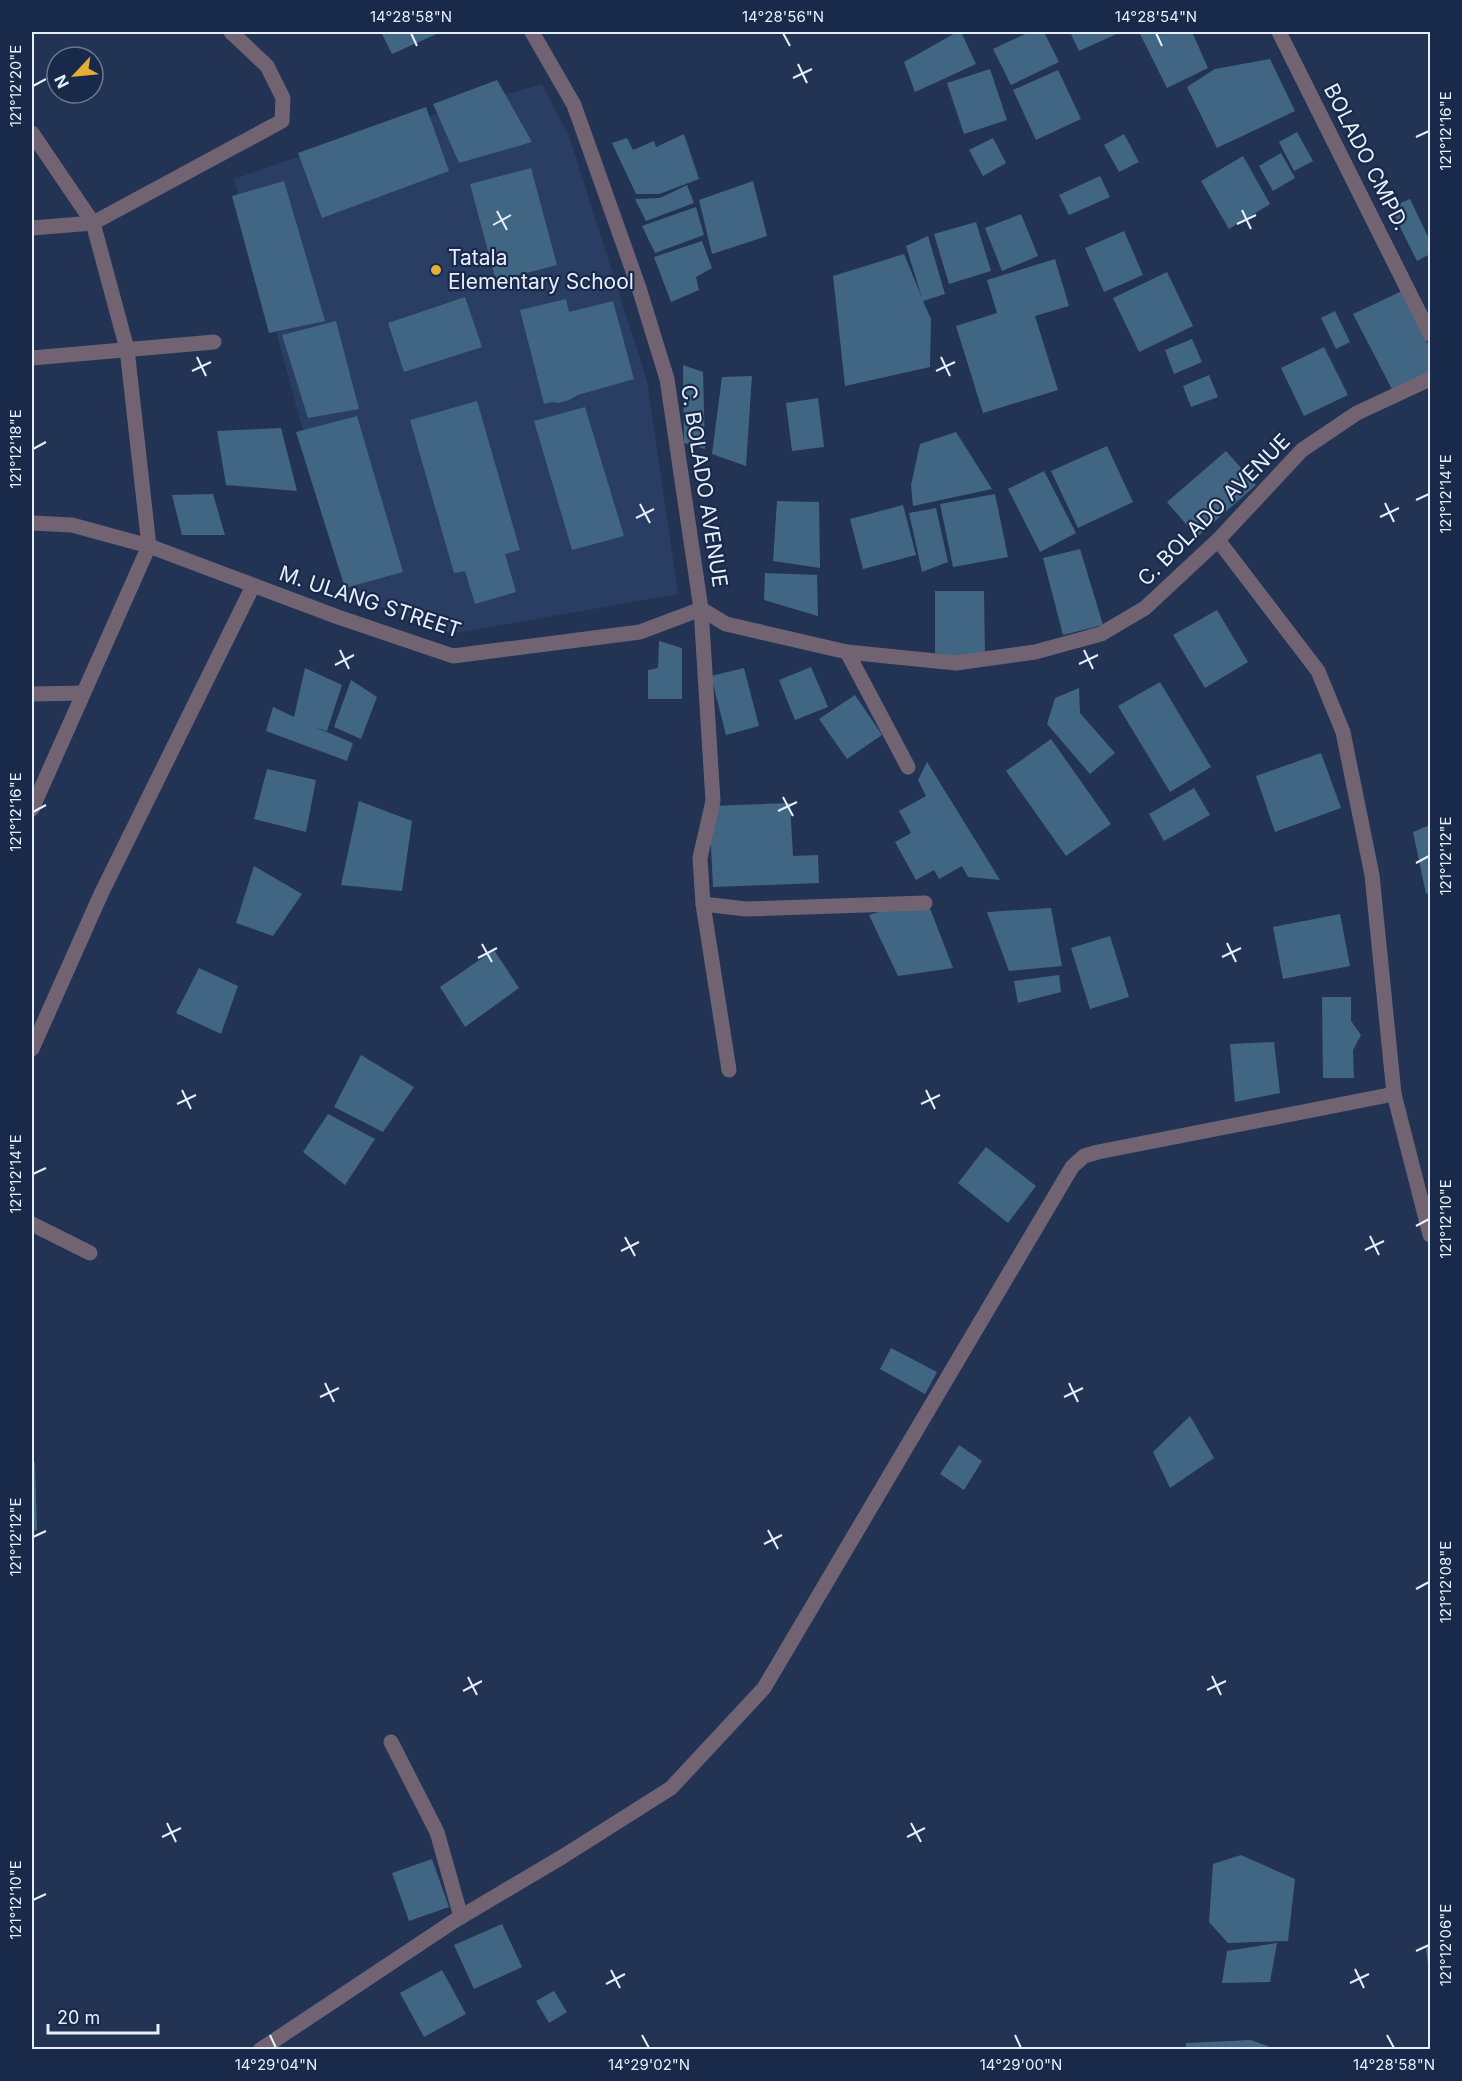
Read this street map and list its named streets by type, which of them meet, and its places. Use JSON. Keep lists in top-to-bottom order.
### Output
{
  "streets": {
    "street": ["BOLADO CMPD.", "C. BOLADO AVENUE", "M. ULANG STREET"]
  },
  "crossings": [
    ["C. BOLADO AVENUE", "M. ULANG STREET"]
  ],
  "places": ["Tatala Elementary School"],
  "scale_bar": "20 m",
  "north": "bottom left",
  "coordinates": [
    "14°28'58\"N",
    "14°28'56\"N",
    "14°28'54\"N",
    "121°12'20\"E",
    "121°12'16\"E",
    "121°12'18\"E",
    "121°12'14\"E",
    "121°12'12\"E",
    "121°12'10\"E",
    "121°12'08\"E",
    "121°12'06\"E",
    "14°29'04\"N",
    "14°29'02\"N",
    "14°29'00\"N"
  ]
}
